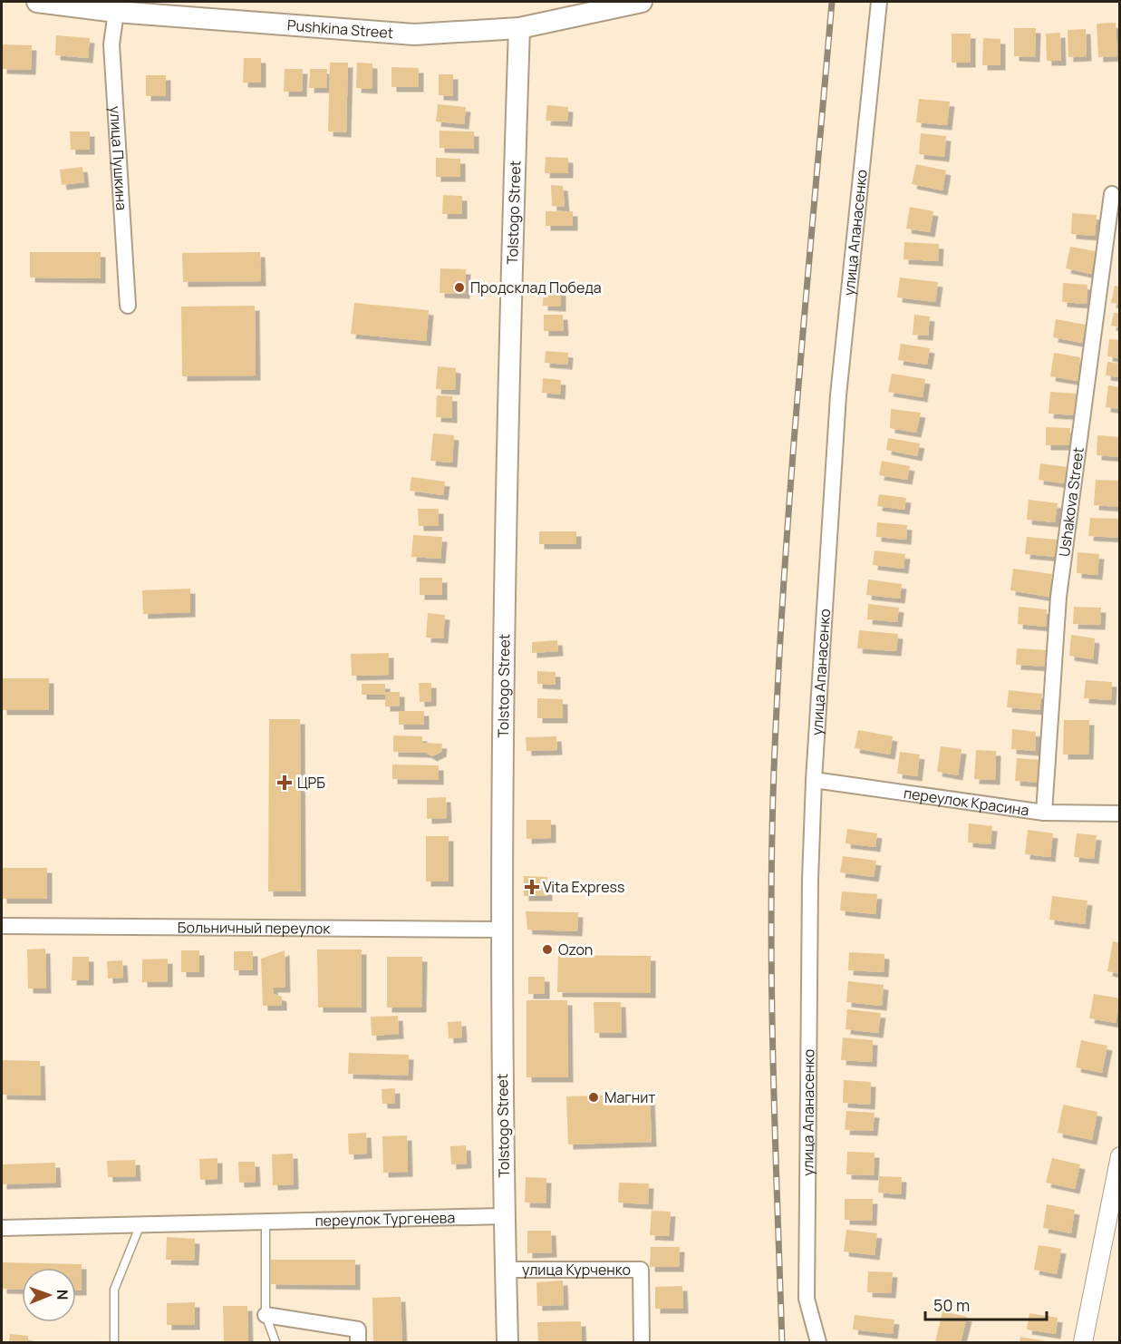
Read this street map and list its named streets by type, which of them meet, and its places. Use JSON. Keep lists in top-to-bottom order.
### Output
{
  "streets": {
    "main road": ["Pushkina Street", "Tolstogo Street"],
    "street": [
      "улица Пушкина",
      "улица Апанасенко",
      "Ushakova Street",
      "переулок Красина",
      "Больничный переулок",
      "переулок Тургенева",
      "улица Курченко"
    ]
  },
  "crossings": [
    ["Pushkina Street", "улица Пушкина"],
    ["Pushkina Street", "Tolstogo Street"],
    ["Tolstogo Street", "Больничный переулок"],
    ["Tolstogo Street", "переулок Тургенева"],
    ["Tolstogo Street", "улица Курченко"],
    ["улица Апанасенко", "переулок Красина"],
    ["Ushakova Street", "переулок Красина"]
  ],
  "places": {
    "other": ["Продсклад Победа", "Ozon", "Магнит"],
    "health": ["ЦРБ", "Vita Express"]
  },
  "scale_bar": "50 m",
  "north": "right"
}
